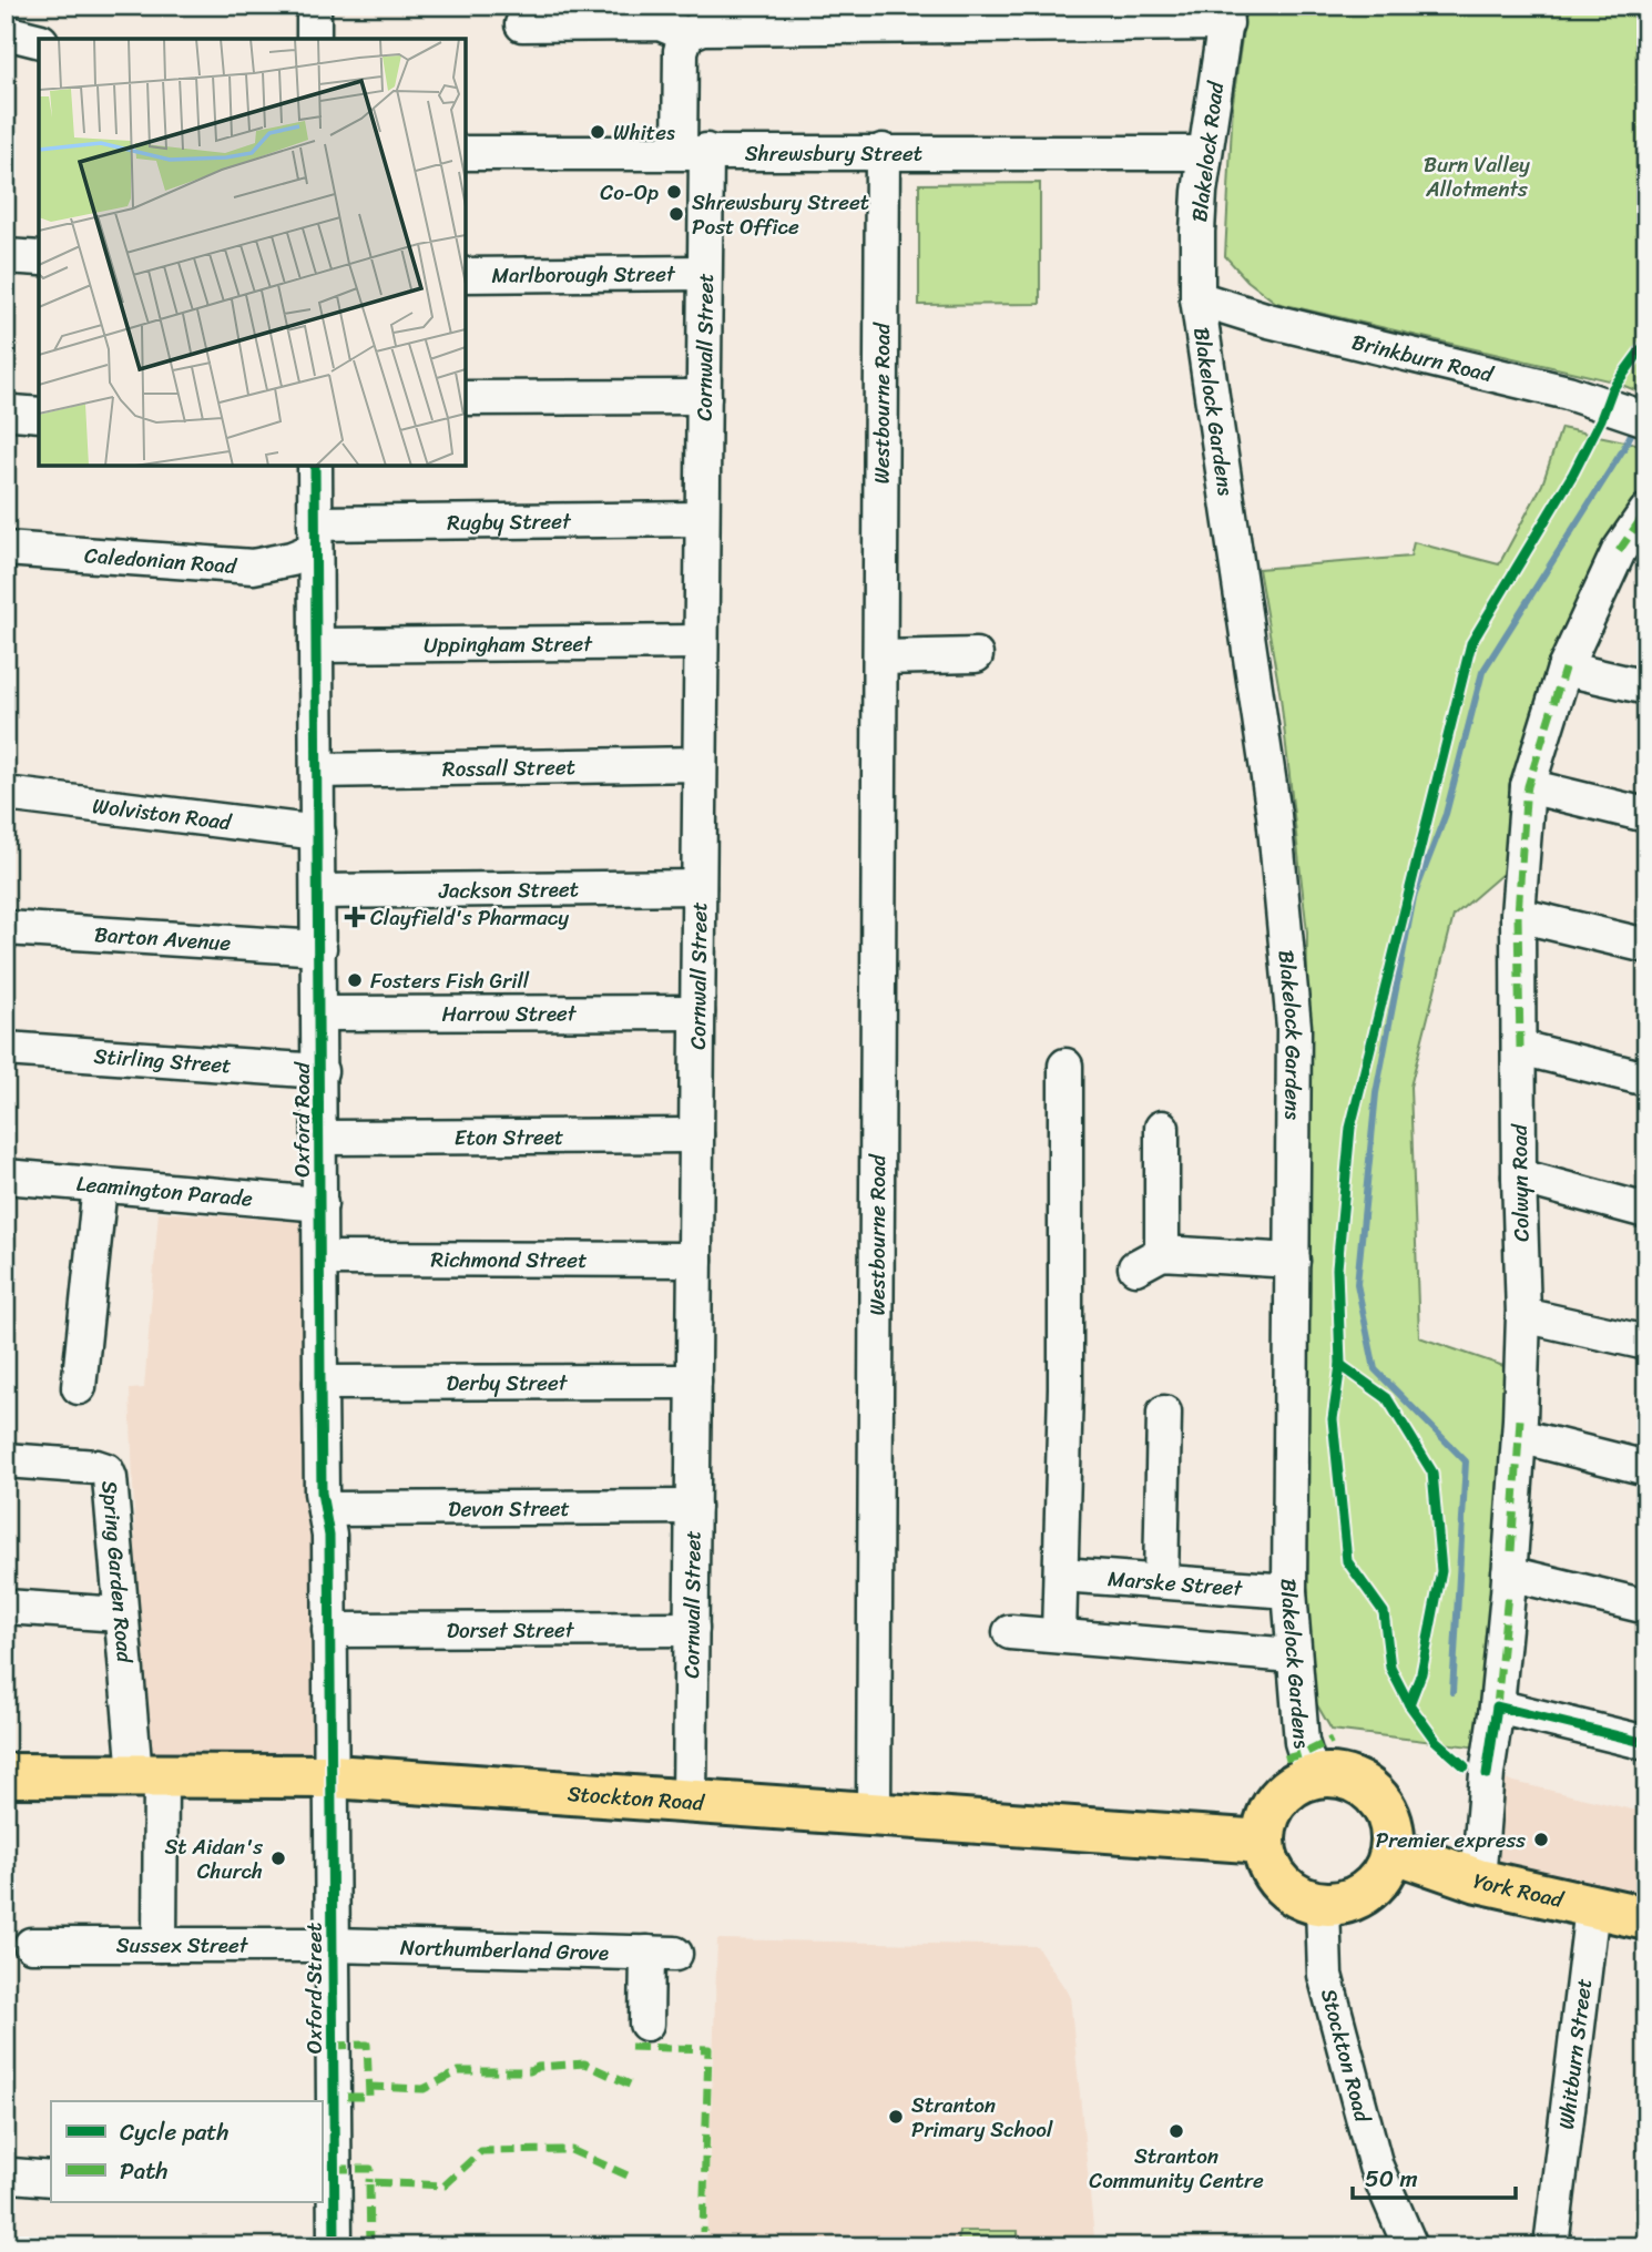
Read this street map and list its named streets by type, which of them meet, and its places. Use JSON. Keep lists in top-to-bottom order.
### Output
{
  "streets": {
    "main road": ["Stockton Road", "York Road"],
    "street": [
      "Shrewsbury Street",
      "Blakelock Road",
      "Marlborough Street",
      "Cornwall Street",
      "Brinkburn Road",
      "Westbourne Road",
      "Blakelock Gardens",
      "Rugby Street",
      "Caledonian Road",
      "Uppingham Street",
      "Rossall Street",
      "Wolviston Road",
      "Jackson Street",
      "Barton Avenue",
      "Harrow Street",
      "Stirling Street",
      "Oxford Road",
      "Eton Street",
      "Colwyn Road",
      "Leamington Parade",
      "Richmond Street",
      "Derby Street",
      "Devon Street",
      "Spring Garden Road",
      "Marske Street",
      "Dorset Street",
      "Sussex Street",
      "Northumberland Grove",
      "Oxford Street",
      "Whitburn Street"
    ]
  },
  "crossings": [
    ["Shrewsbury Street", "Blakelock Road"],
    ["Shrewsbury Street", "Cornwall Street"],
    ["Shrewsbury Street", "Westbourne Road"],
    ["Blakelock Road", "Brinkburn Road"],
    ["Blakelock Road", "Blakelock Gardens"],
    ["Marlborough Street", "Cornwall Street"],
    ["Cornwall Street", "Rugby Street"],
    ["Cornwall Street", "Uppingham Street"],
    ["Cornwall Street", "Rossall Street"],
    ["Cornwall Street", "Jackson Street"],
    ["Cornwall Street", "Harrow Street"],
    ["Cornwall Street", "Eton Street"],
    ["Cornwall Street", "Richmond Street"],
    ["Cornwall Street", "Derby Street"],
    ["Cornwall Street", "Devon Street"],
    ["Cornwall Street", "Dorset Street"],
    ["Cornwall Street", "Stockton Road"],
    ["Brinkburn Road", "Blakelock Gardens"],
    ["Westbourne Road", "Stockton Road"],
    ["Blakelock Gardens", "Marske Street"],
    ["Blakelock Gardens", "Stockton Road"],
    ["Blakelock Gardens", "York Road"],
    ["Rugby Street", "Caledonian Road"],
    ["Rugby Street", "Oxford Road"],
    ["Caledonian Road", "Oxford Road"],
    ["Uppingham Street", "Oxford Road"],
    ["Rossall Street", "Oxford Road"],
    ["Wolviston Road", "Oxford Road"],
    ["Jackson Street", "Oxford Road"],
    ["Barton Avenue", "Oxford Road"],
    ["Harrow Street", "Oxford Road"],
    ["Stirling Street", "Oxford Road"],
    ["Oxford Road", "Eton Street"],
    ["Oxford Road", "Leamington Parade"],
    ["Oxford Road", "Richmond Street"],
    ["Oxford Road", "Derby Street"],
    ["Oxford Road", "Devon Street"],
    ["Oxford Road", "Dorset Street"],
    ["Oxford Road", "Stockton Road"],
    ["Oxford Road", "Oxford Street"],
    ["Colwyn Road", "York Road"],
    ["Spring Garden Road", "Stockton Road"],
    ["Spring Garden Road", "Sussex Street"],
    ["Stockton Road", "York Road"],
    ["Stockton Road", "Oxford Street"],
    ["York Road", "Whitburn Street"],
    ["Sussex Street", "Northumberland Grove"],
    ["Sussex Street", "Oxford Street"],
    ["Northumberland Grove", "Oxford Street"]
  ],
  "parks": ["Burn Valley Allotments"],
  "places": {
    "other": [
      "Whites",
      "Co-Op",
      "Shrewsbury Street Post Office",
      "Fosters Fish Grill",
      "Premier express",
      "St Aidan's Church",
      "Stranton Primary School",
      "Stranton Community Centre"
    ],
    "health": ["Clayfield's Pharmacy"]
  },
  "legend": ["Cycle path", "Path"],
  "scale_bar": "50 m"
}
